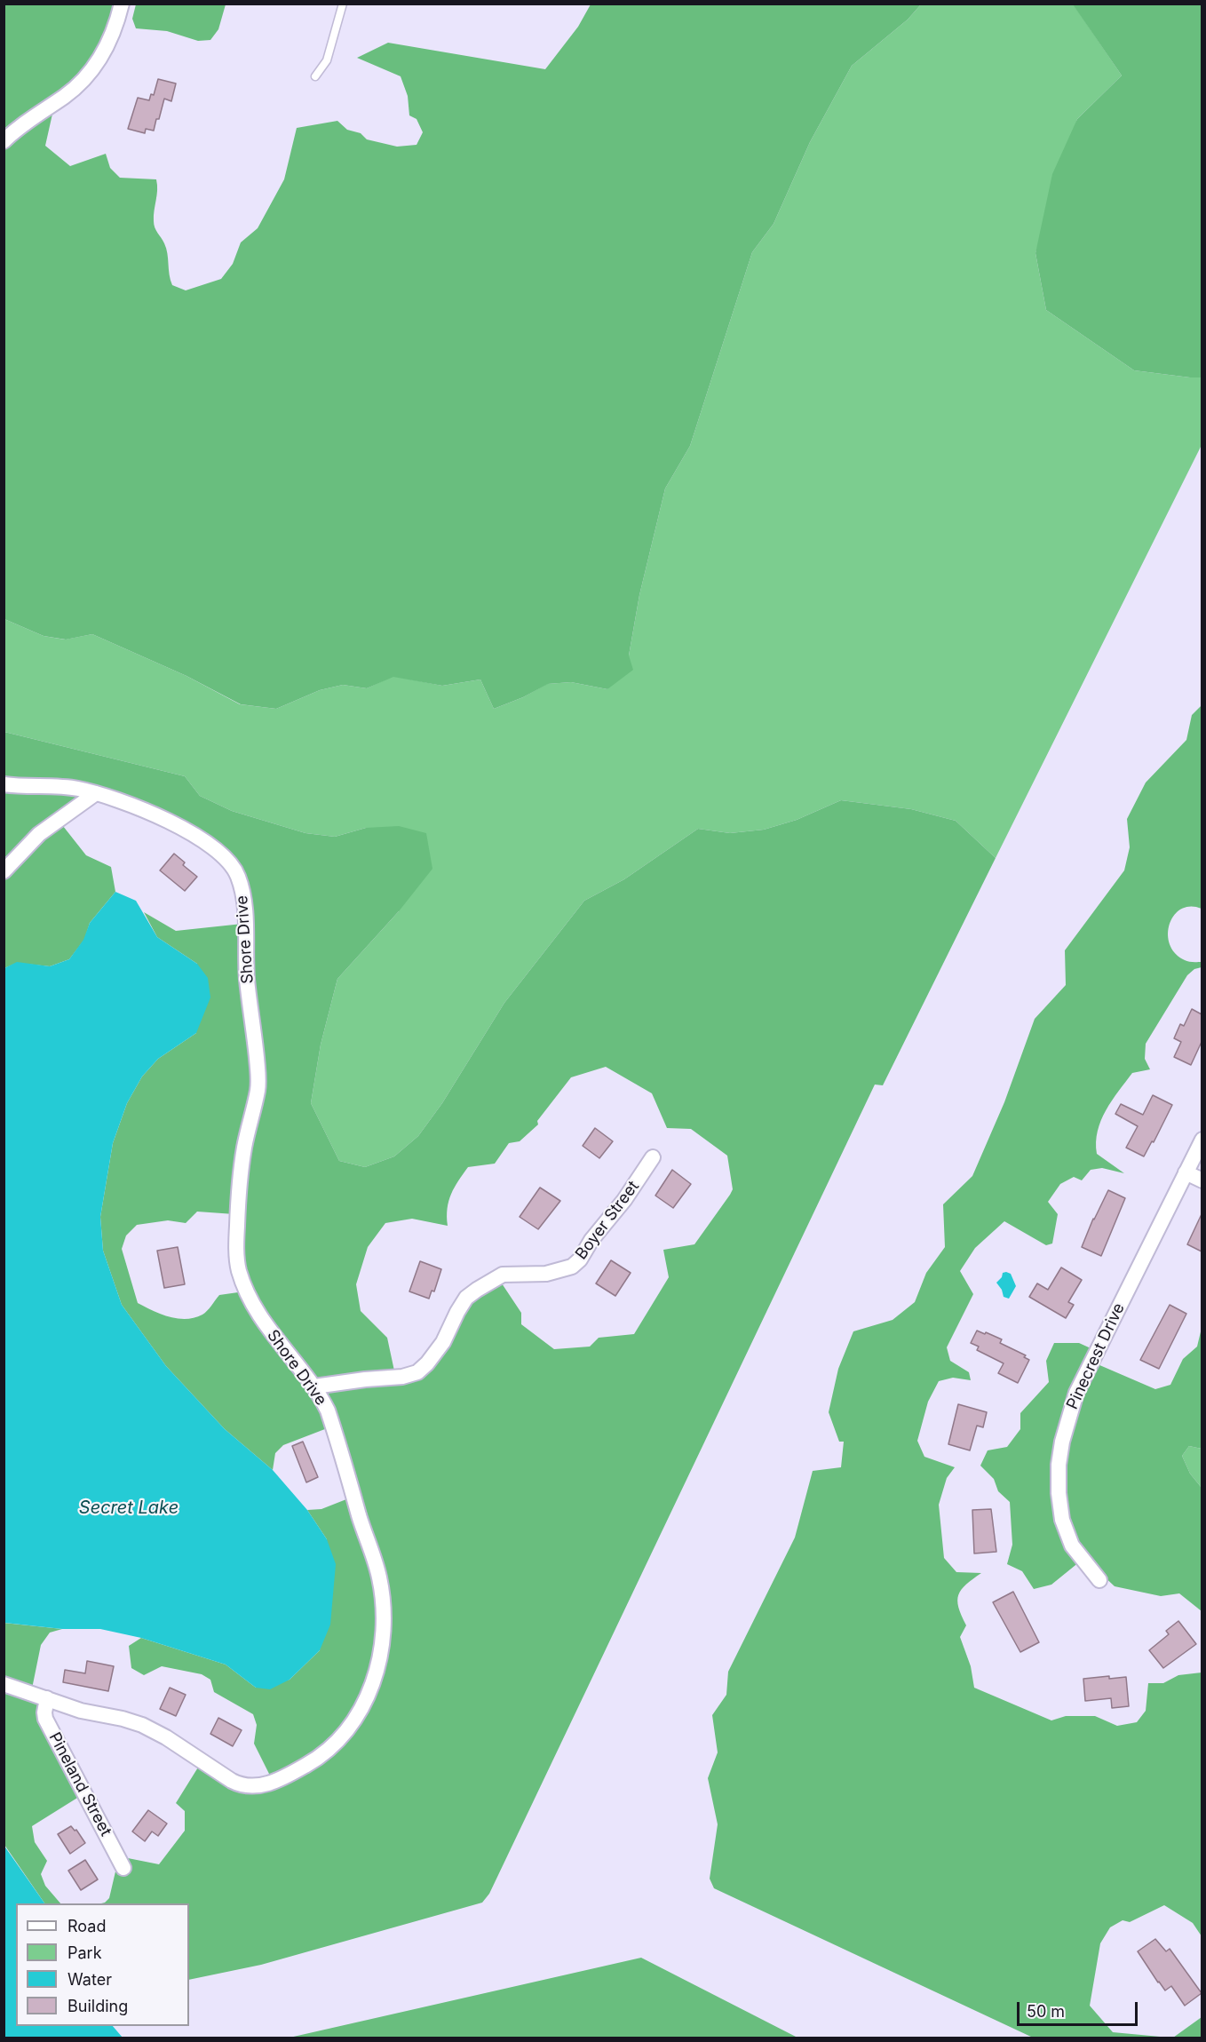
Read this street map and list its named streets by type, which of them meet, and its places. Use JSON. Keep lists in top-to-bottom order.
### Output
{
  "streets": {
    "street": [
      "Shore Drive",
      "Boyer Street",
      "Pinecrest Drive",
      "Pineland Street"
    ]
  },
  "crossings": [
    ["Shore Drive", "Boyer Street"],
    ["Shore Drive", "Pineland Street"]
  ],
  "water": ["Secret Lake"],
  "legend": [
    "Road",
    "Park",
    "Water",
    "Building"
  ],
  "scale_bar": "50 m"
}
